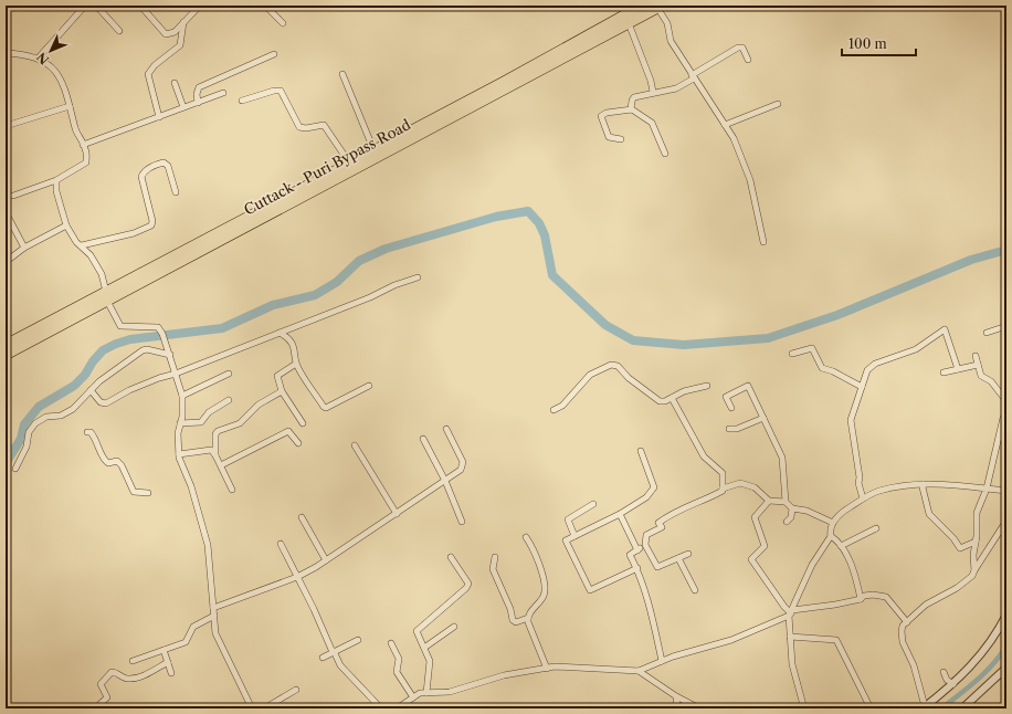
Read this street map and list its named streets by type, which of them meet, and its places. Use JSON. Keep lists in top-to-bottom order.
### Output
{
  "streets": {
    "highway": ["Cuttack - Puri Bypass Road"]
  },
  "scale_bar": "100 m",
  "north": "bottom left"
}
